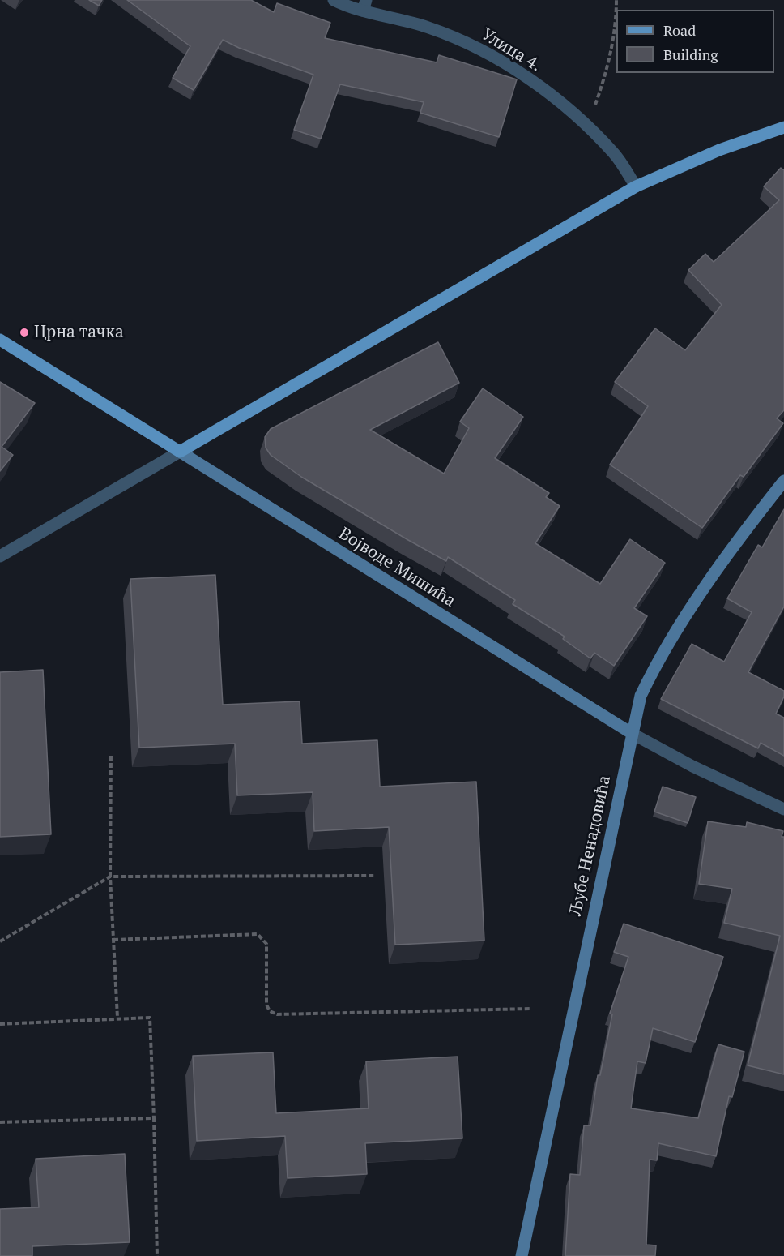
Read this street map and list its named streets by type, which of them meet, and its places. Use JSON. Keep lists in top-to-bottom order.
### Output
{
  "streets": {
    "main road": ["Војводе Мишића"],
    "street": ["Улица 4.", "Љубе Ненадовића"]
  },
  "crossings": [
    ["Војводе Мишића", "Љубе Ненадовића"]
  ],
  "places": ["Црна тачка"],
  "legend": ["Road", "Building"]
}
